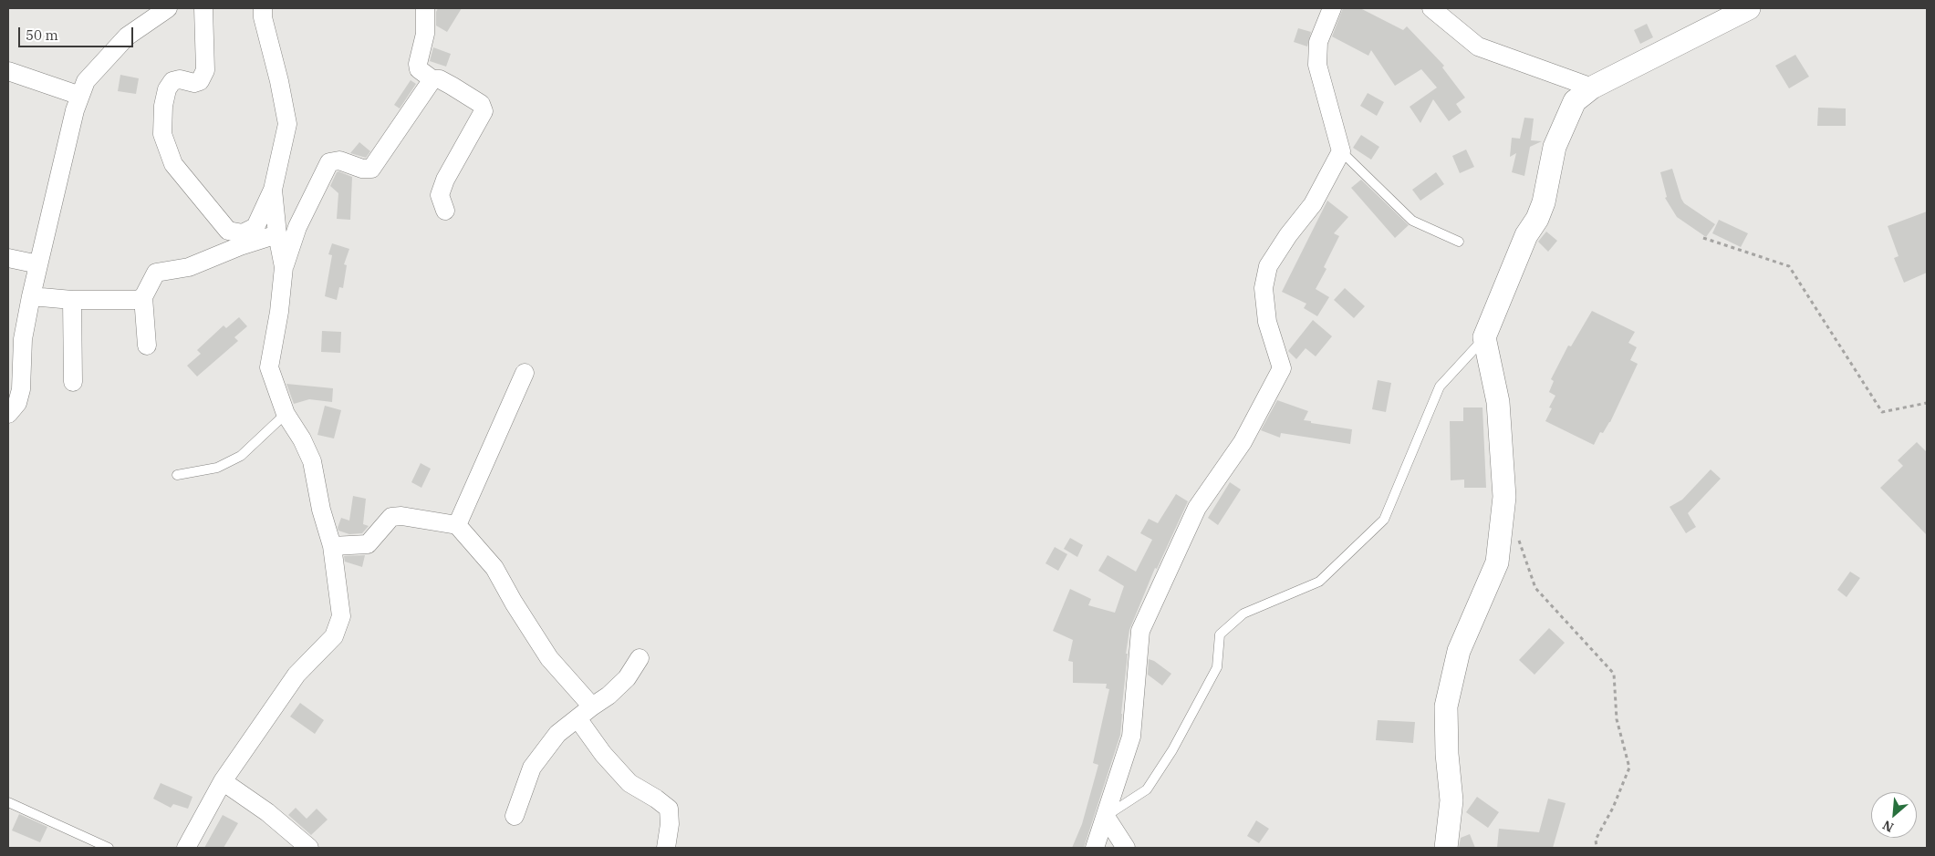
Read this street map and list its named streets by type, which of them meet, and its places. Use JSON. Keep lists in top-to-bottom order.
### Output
{
  "scale_bar": "50 m",
  "north": "bottom left"
}
